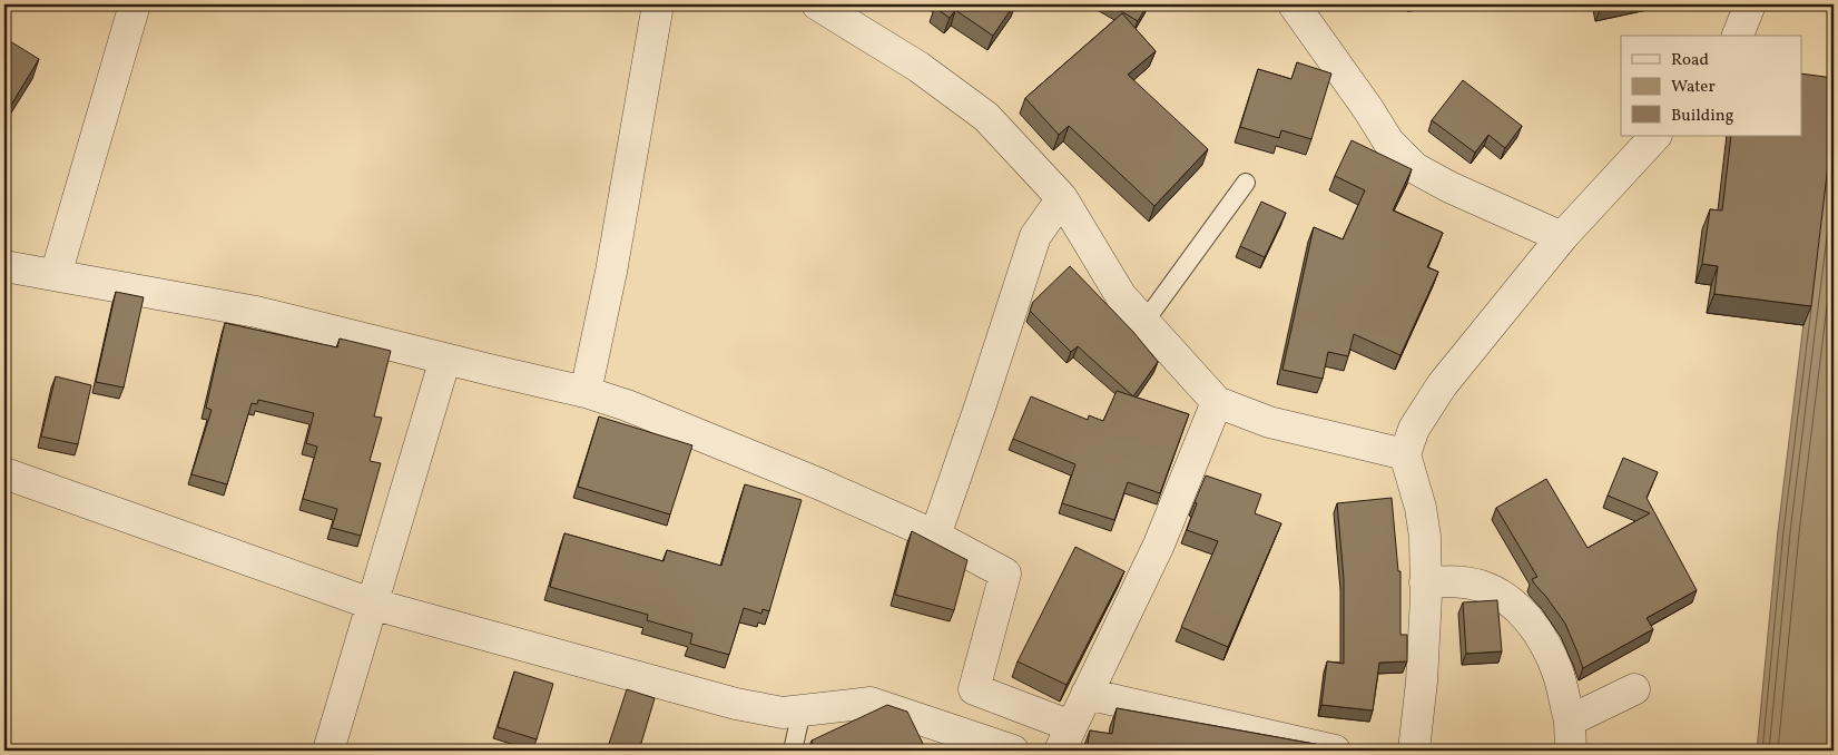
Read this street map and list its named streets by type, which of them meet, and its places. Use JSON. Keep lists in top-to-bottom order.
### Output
{
  "legend": ["Road", "Water", "Building"]
}
